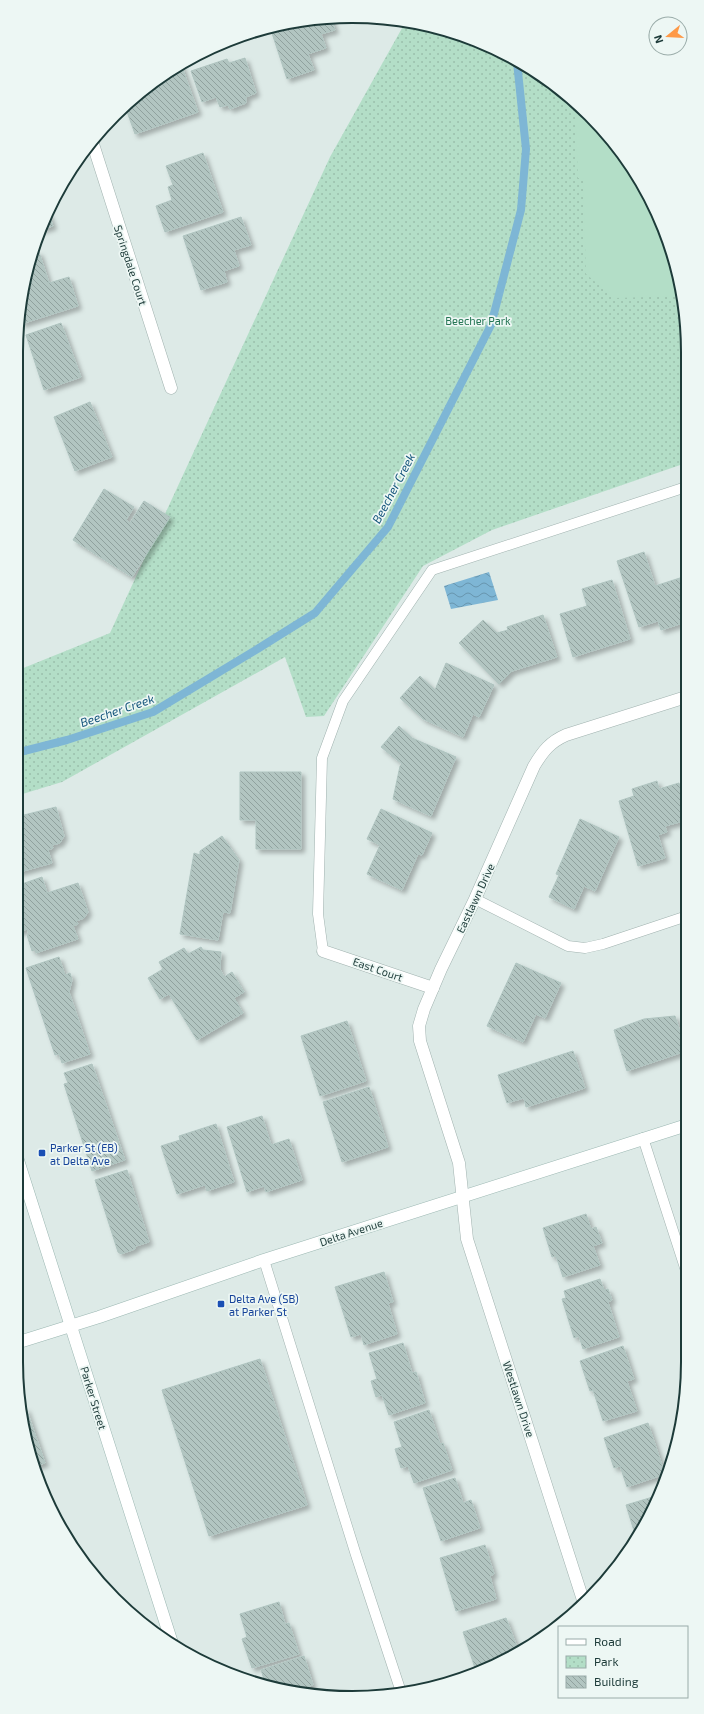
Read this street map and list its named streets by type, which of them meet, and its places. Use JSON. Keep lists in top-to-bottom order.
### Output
{
  "streets": {
    "street": [
      "Springdale Court",
      "Eastlawn Drive",
      "East Court",
      "Delta Avenue",
      "Parker Street",
      "Westlawn Drive"
    ]
  },
  "crossings": [
    ["Eastlawn Drive", "East Court"],
    ["Eastlawn Drive", "Delta Avenue"],
    ["Eastlawn Drive", "Westlawn Drive"],
    ["Delta Avenue", "Parker Street"],
    ["Delta Avenue", "Westlawn Drive"]
  ],
  "water": ["Beecher Creek"],
  "parks": ["Beecher Park"],
  "places": {
    "transit": ["Parker St (EB) at Delta Ave", "Delta Ave (SB) at Parker St"]
  },
  "legend": ["Road", "Park", "Building"],
  "north": "left"
}
